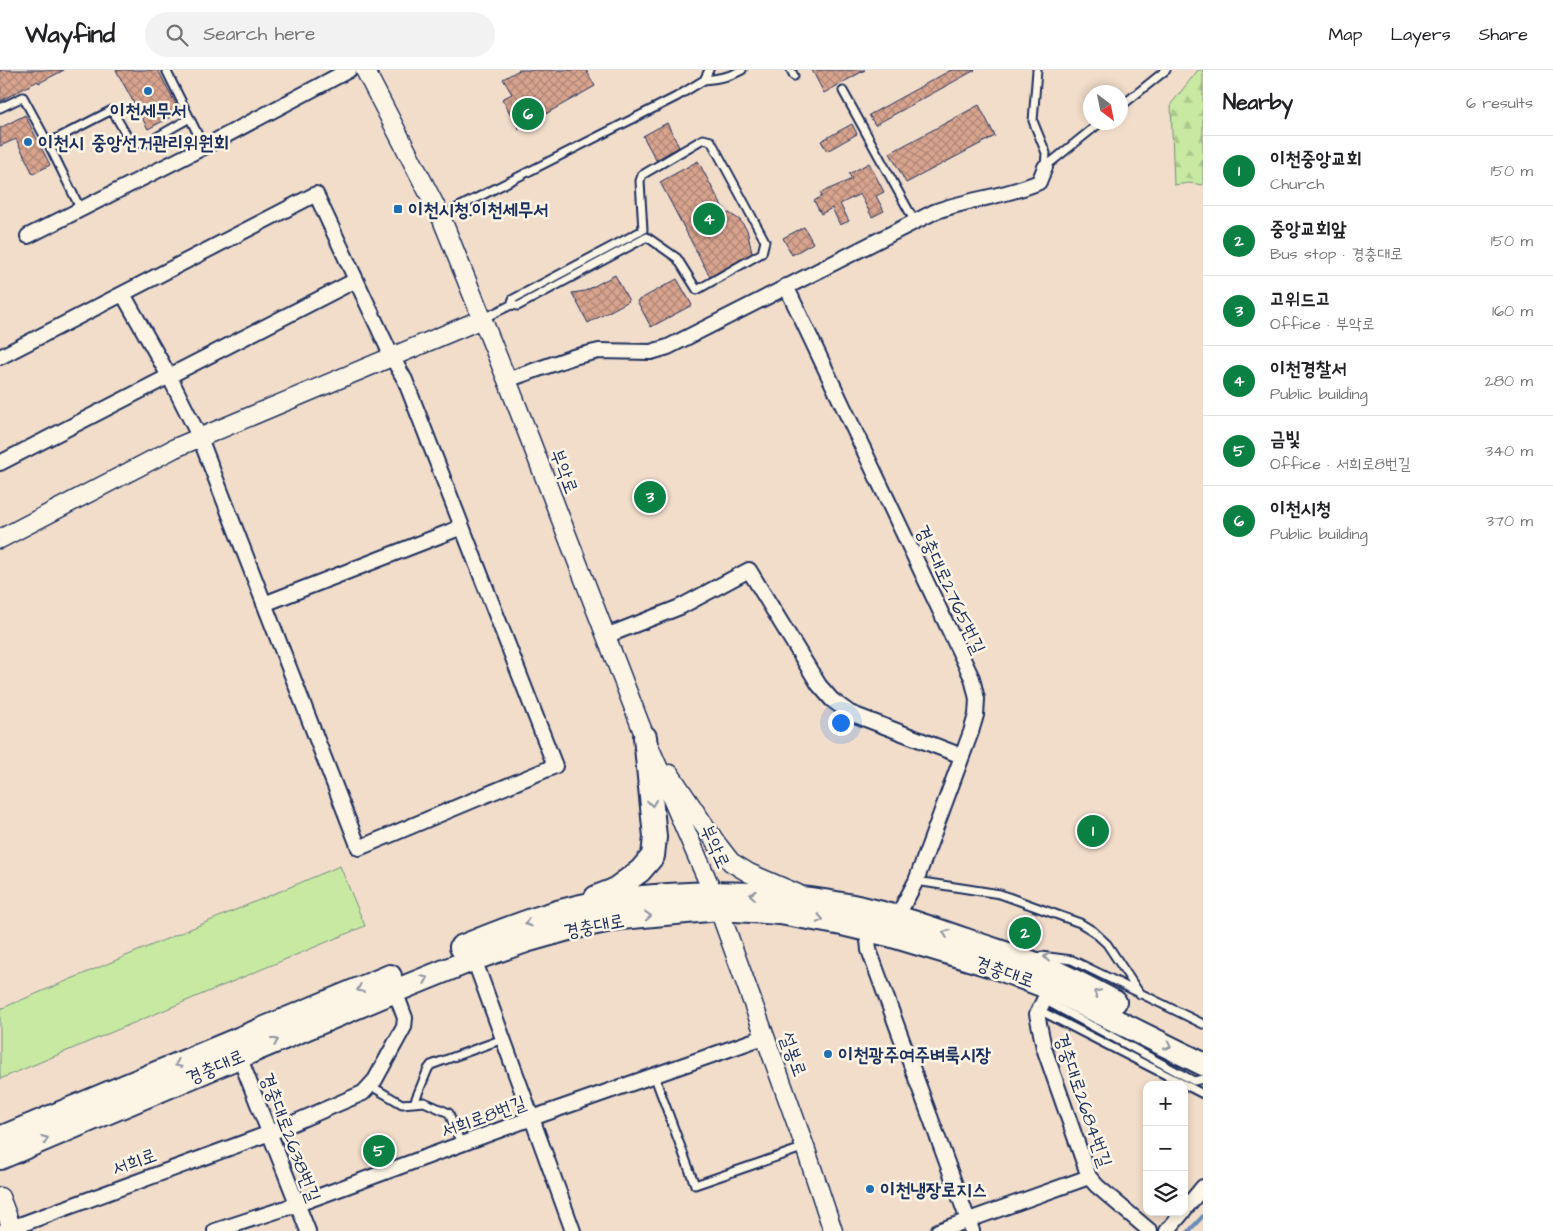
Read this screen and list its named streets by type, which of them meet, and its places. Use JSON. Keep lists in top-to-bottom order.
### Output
{
  "streets": {
    "main road": ["경충대로"],
    "street": [
      "부악로",
      "경충대로2765번길",
      "설봉로",
      "경충대로2684번길",
      "서희로8번길",
      "경충대로2638번길",
      "서희로"
    ]
  },
  "crossings": [
    ["부악로", "경충대로"],
    ["부악로", "설봉로"],
    ["경충대로2765번길", "경충대로"],
    ["경충대로", "설봉로"],
    ["경충대로", "경충대로2684번길"],
    ["경충대로", "경충대로2638번길"],
    ["설봉로", "서희로8번길"],
    ["서희로8번길", "경충대로2638번길"],
    ["경충대로2638번길", "서희로"]
  ],
  "places": {
    "other": [
      "이천세무서",
      "이천시 중앙선거관리위원회",
      "이천광주여주벼룩시장",
      "이천냉장로지스"
    ],
    "transit": ["이천시청.이천세무서"]
  },
  "north": "bottom right",
  "page": {
    "header": "Wayfind",
    "search": "Search here",
    "nav": ["Map", "Layers", "Share"],
    "heading": ["Nearby", "6 results"],
    "pins": [
      "6",
      "4",
      "3",
      "1",
      "2",
      "5"
    ],
    "list": [
      {
        "mark": "1",
        "name": "이천중앙교회",
        "note": "Church",
        "value": "150 m"
      },
      {
        "mark": "2",
        "name": "중앙교회앞",
        "note": "Bus stop · 경충대로",
        "value": "150 m"
      },
      {
        "mark": "3",
        "name": "고위드고",
        "note": "Office · 부악로",
        "value": "160 m"
      },
      {
        "mark": "4",
        "name": "이천경찰서",
        "note": "Public building",
        "value": "280 m"
      },
      {
        "mark": "5",
        "name": "금빛",
        "note": "Office · 서희로8번길",
        "value": "340 m"
      },
      {
        "mark": "6",
        "name": "이천시청",
        "note": "Public building",
        "value": "370 m"
      }
    ],
    "map_buttons": ["+", "−"]
  }
}
